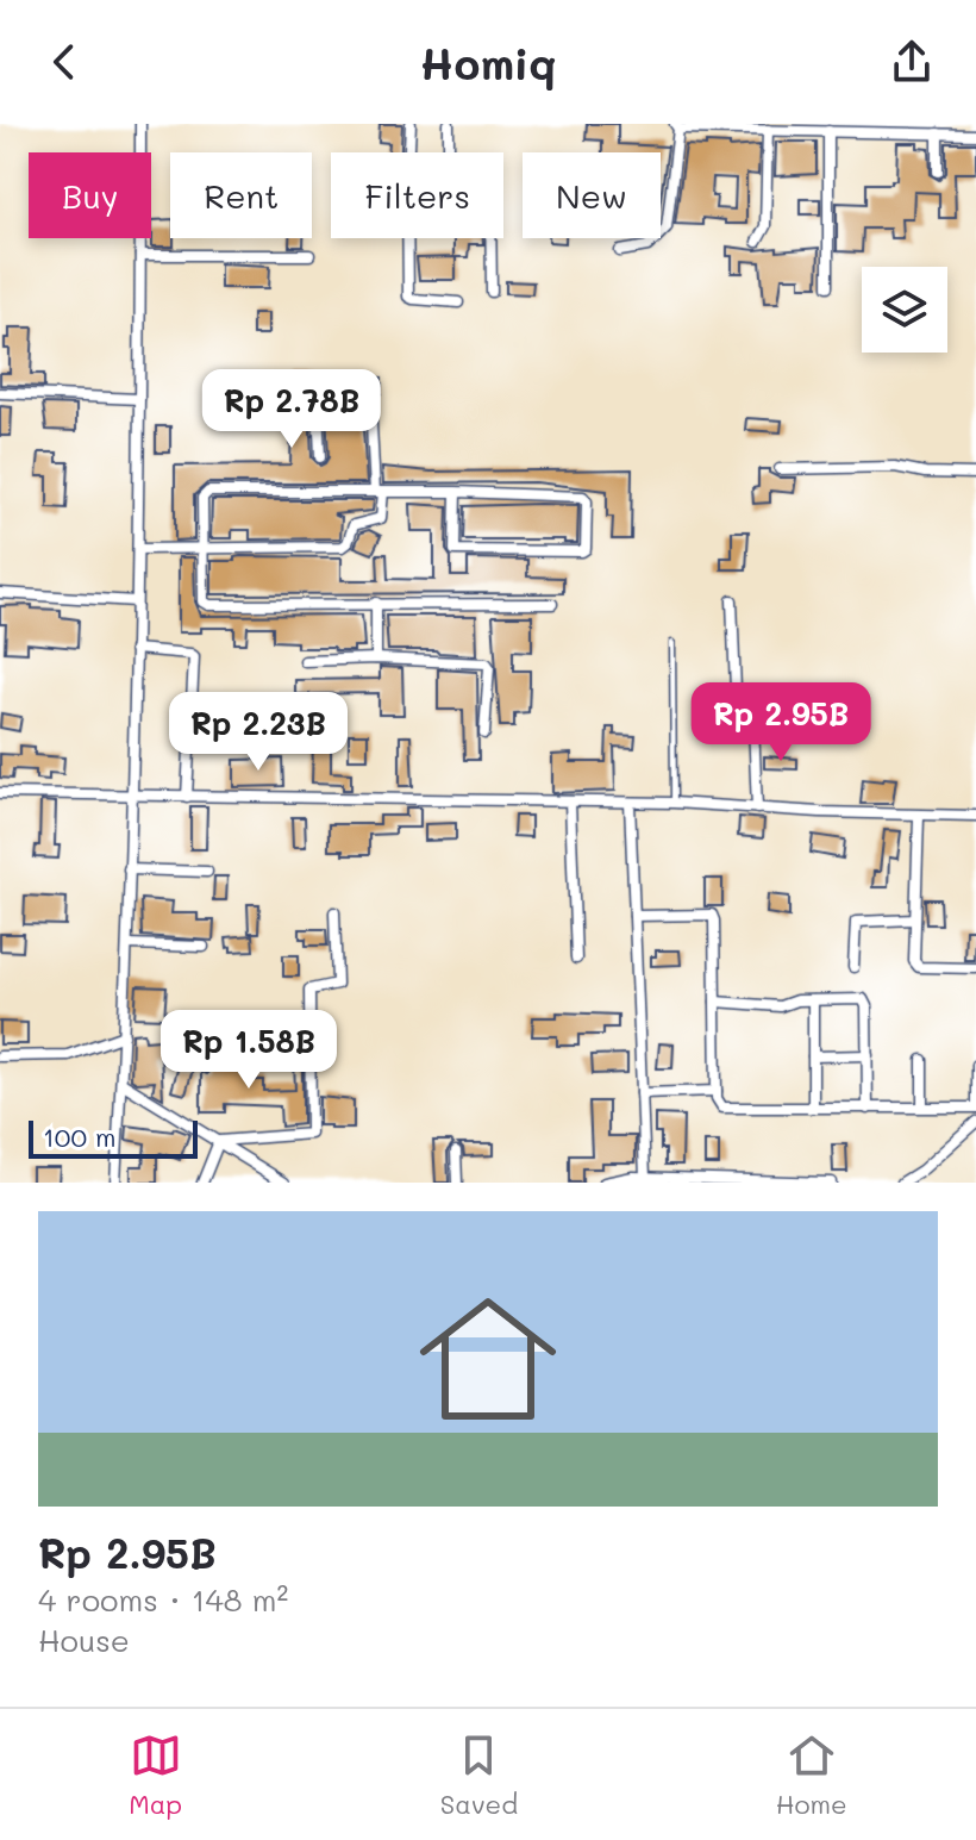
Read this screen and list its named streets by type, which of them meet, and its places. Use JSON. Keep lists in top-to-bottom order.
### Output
{
  "scale_bar": "100 m",
  "page": {
    "header": "Homiq",
    "chip": [
      "Buy",
      "Rent",
      "Filters",
      "New"
    ],
    "price": [
      "Rp 2.78B",
      "Rp 2.95B",
      "Rp 2.23B",
      "Rp 1.58B"
    ],
    "scale": "100 m",
    "list": [
      {
        "name": "Rp 2.95B",
        "note": "4 rooms · 148 m² · House"
      }
    ],
    "tabs": ["Map", "Saved", "Home"]
  }
}
